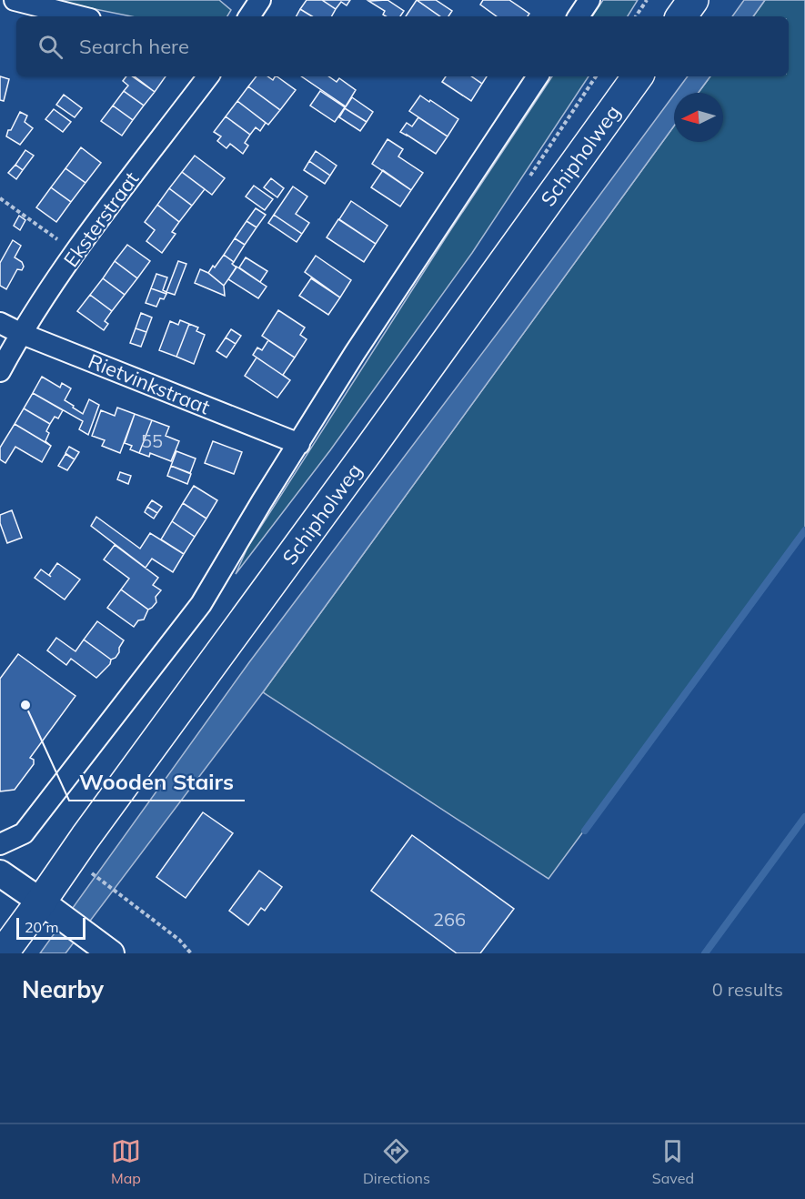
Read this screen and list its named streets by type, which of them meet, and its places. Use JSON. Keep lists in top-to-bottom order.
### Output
{
  "streets": {
    "main road": ["Schipholweg"],
    "street": ["Eksterstraat", "Rietvinkstraat"]
  },
  "crossings": [
    ["Eksterstraat", "Rietvinkstraat"]
  ],
  "places": ["Wooden Stairs"],
  "house_numbers": ["55", "266"],
  "scale_bar": "20 m",
  "north": "left",
  "page": {
    "search": "Search here",
    "scale": "20 m",
    "heading": ["Nearby", "0 results"],
    "nav": ["Map", "Directions", "Saved"]
  }
}
